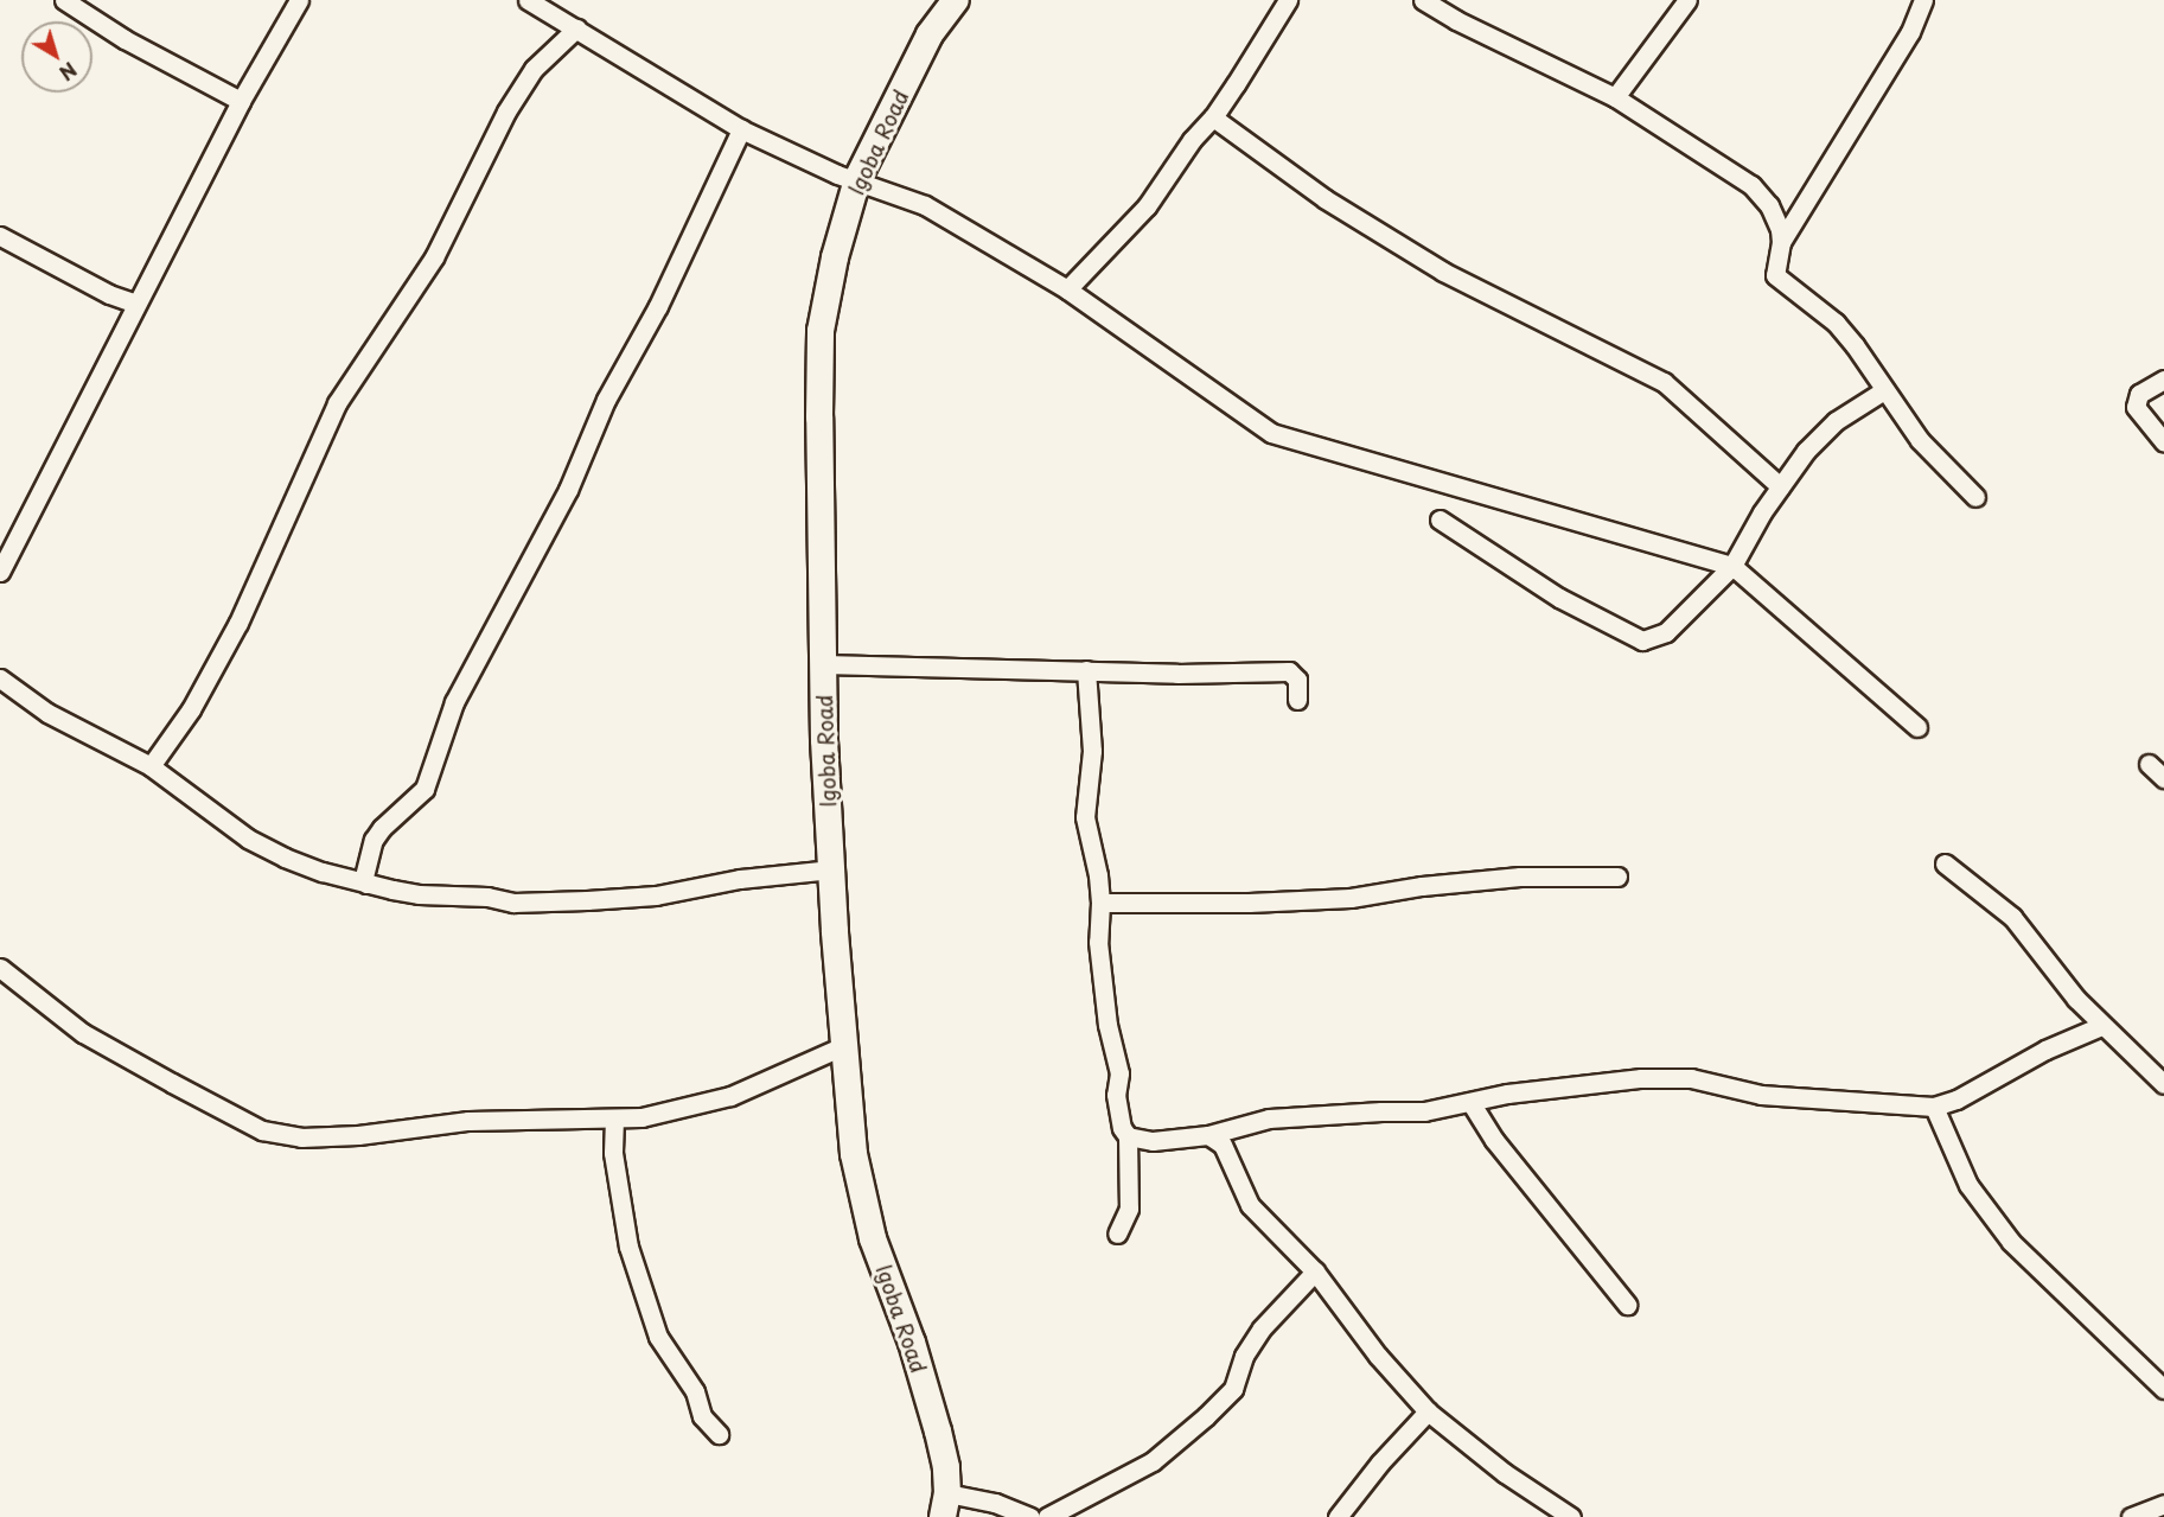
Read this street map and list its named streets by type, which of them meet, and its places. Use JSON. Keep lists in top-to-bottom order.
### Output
{
  "streets": {
    "street": ["Igoba Road"]
  },
  "north": "bottom right"
}
